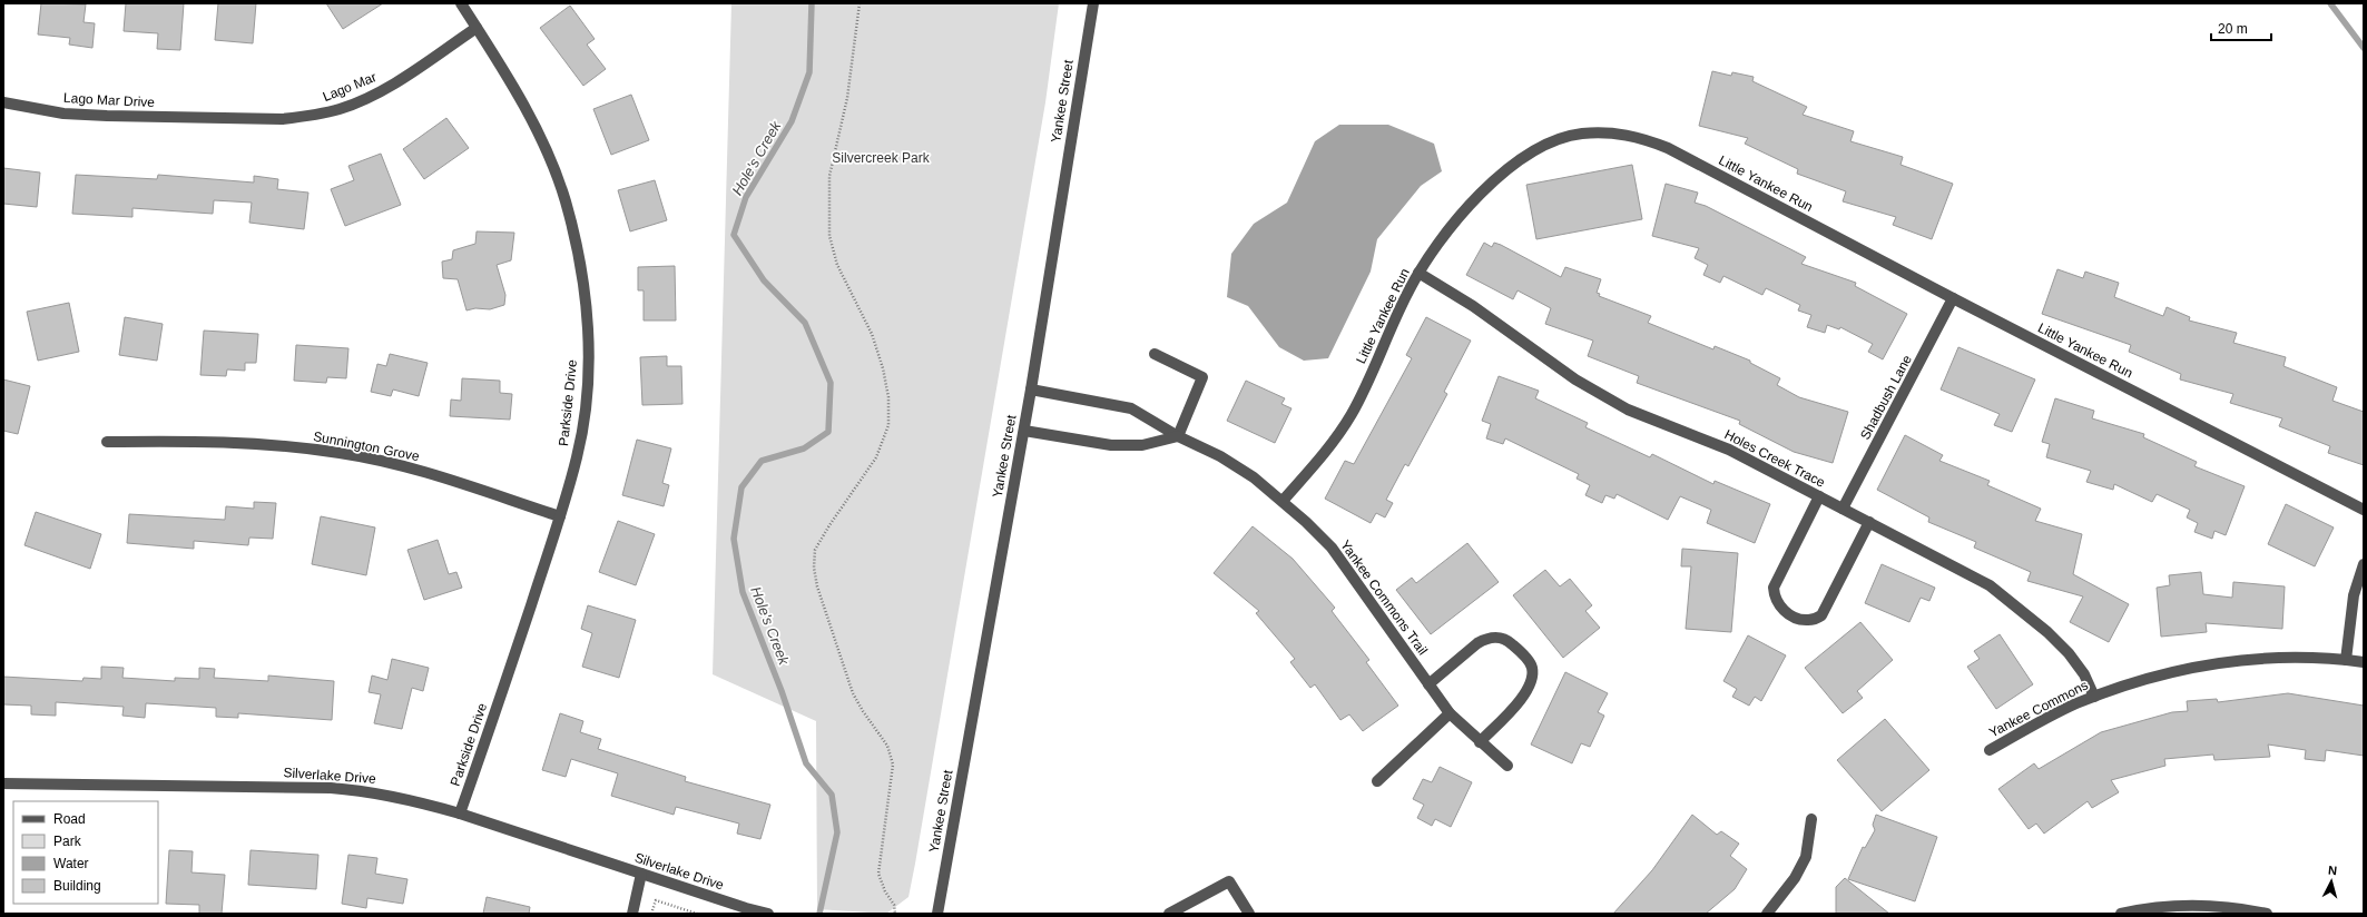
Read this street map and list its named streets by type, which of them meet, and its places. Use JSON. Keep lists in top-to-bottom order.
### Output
{
  "streets": {
    "street": [
      "Lago Mar",
      "Lago Mar Drive",
      "Yankee Street",
      "Little Yankee Run",
      "Shadbush Lane",
      "Parkside Drive",
      "Sunnington Grove",
      "Holes Creek Trace",
      "Yankee Commons Trail",
      "Yankee Commons",
      "Silverlake Drive"
    ]
  },
  "crossings": [
    ["Lago Mar", "Lago Mar Drive"],
    ["Lago Mar", "Parkside Drive"],
    ["Yankee Street", "Yankee Commons Trail"],
    ["Little Yankee Run", "Shadbush Lane"],
    ["Little Yankee Run", "Holes Creek Trace"],
    ["Little Yankee Run", "Yankee Commons Trail"],
    ["Shadbush Lane", "Holes Creek Trace"],
    ["Parkside Drive", "Sunnington Grove"],
    ["Parkside Drive", "Silverlake Drive"],
    ["Holes Creek Trace", "Yankee Commons"]
  ],
  "water": ["Hole's Creek"],
  "parks": ["Silvercreek Park"],
  "legend": [
    "Road",
    "Park",
    "Water",
    "Building"
  ],
  "scale_bar": "20 m",
  "north": "top"
}
